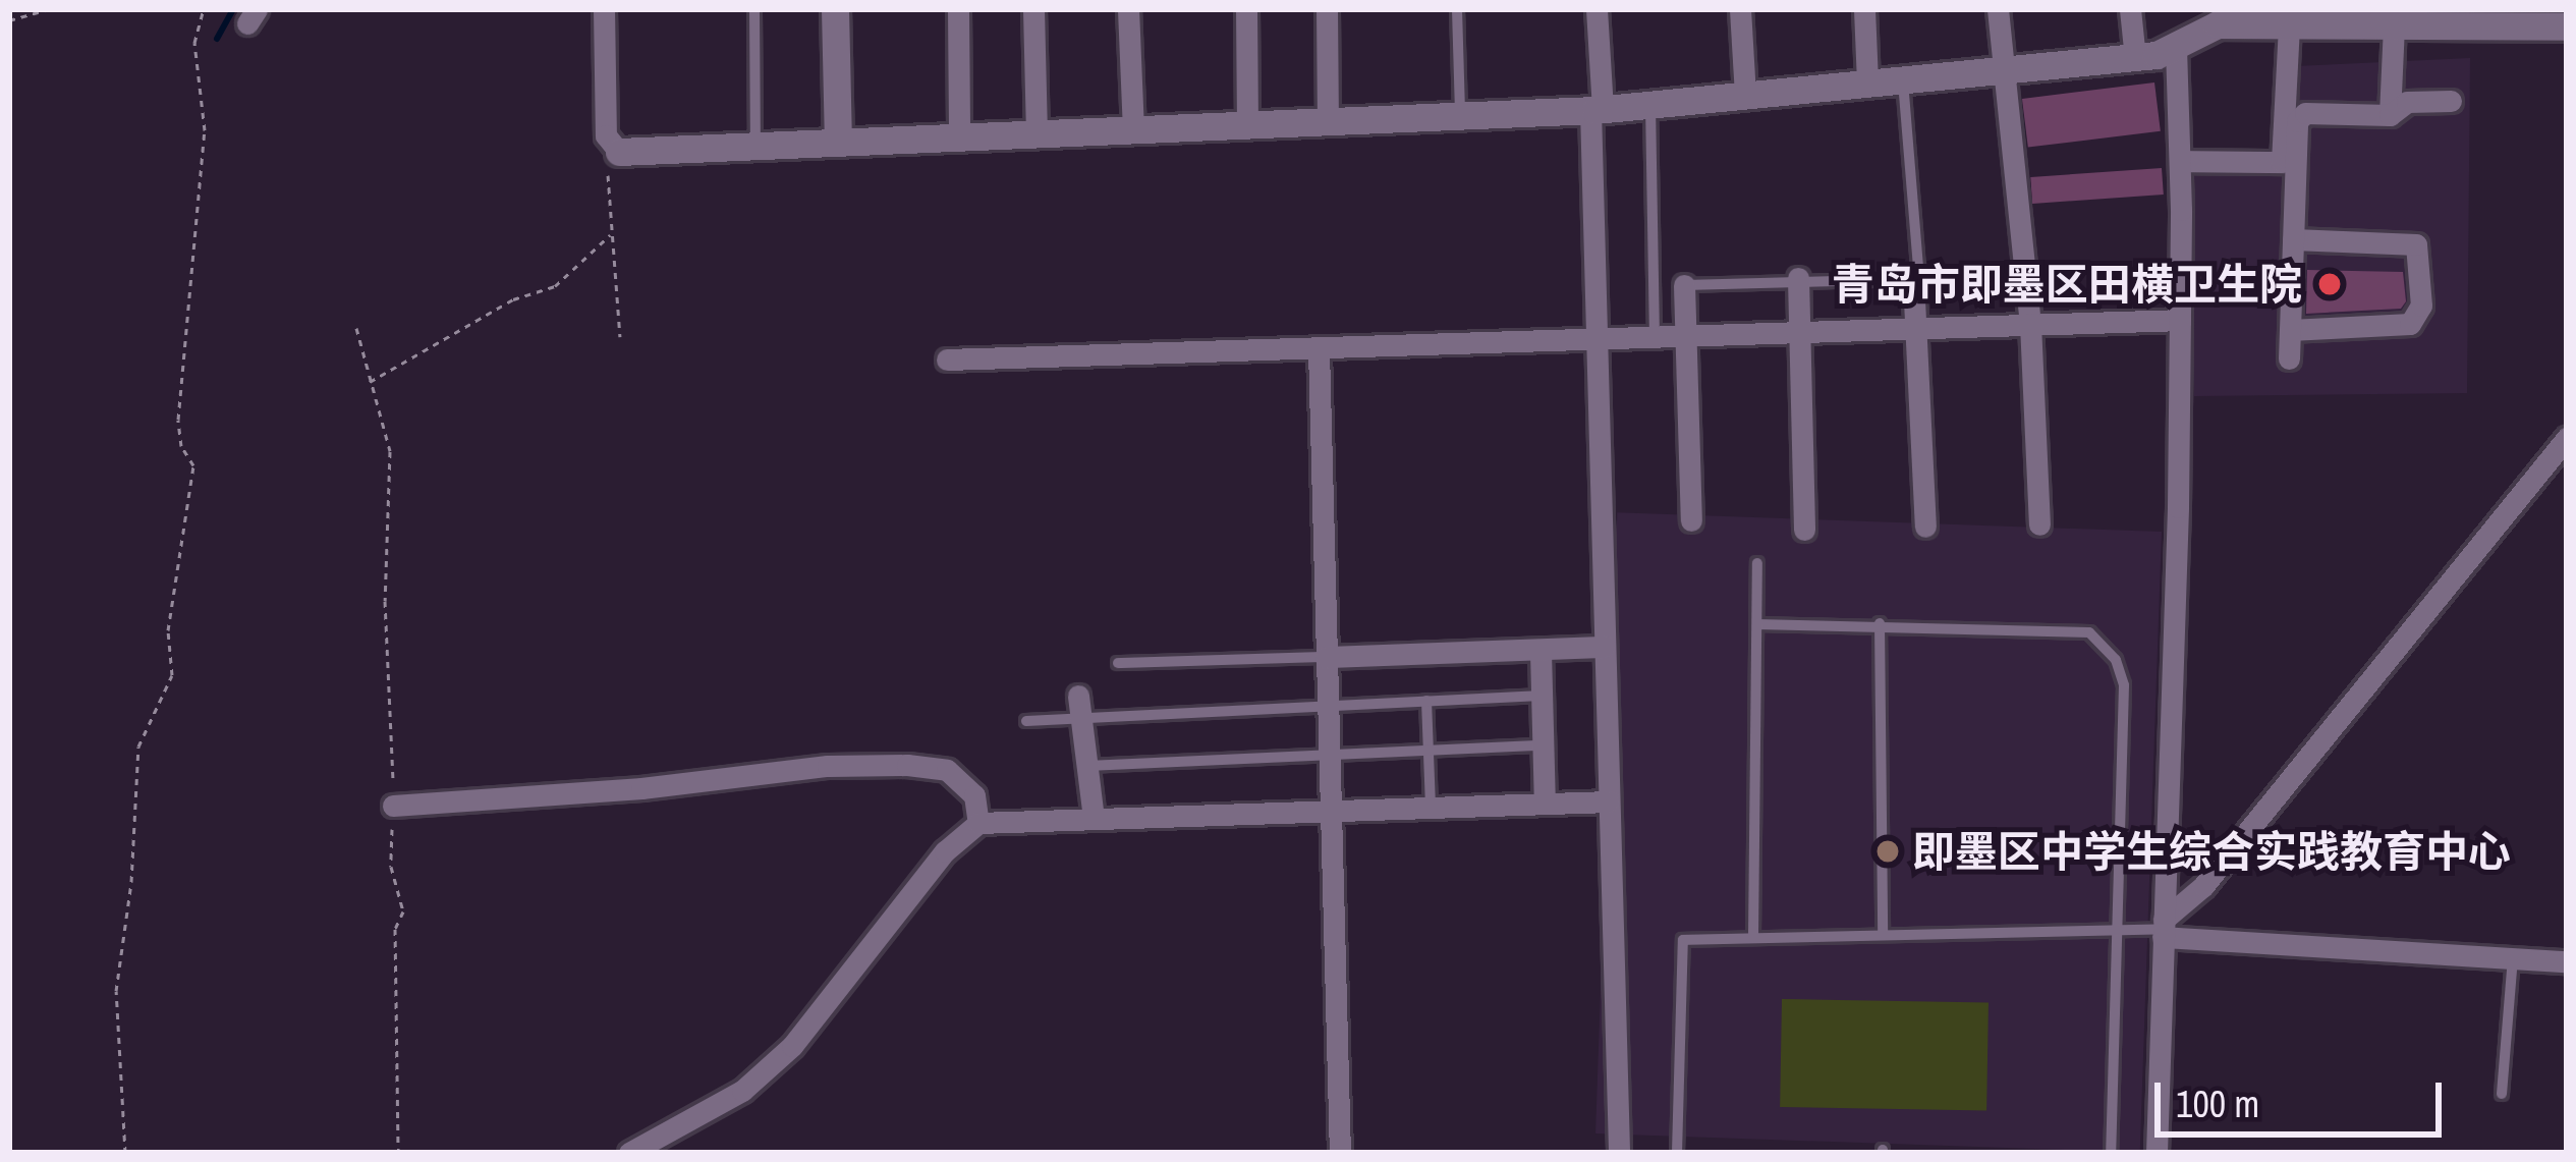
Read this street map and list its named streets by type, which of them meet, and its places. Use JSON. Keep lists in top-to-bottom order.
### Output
{
  "places": ["青岛市即墨区田横卫生院", "即墨区中学生综合实践教育中心"],
  "scale_bar": "100 m"
}
